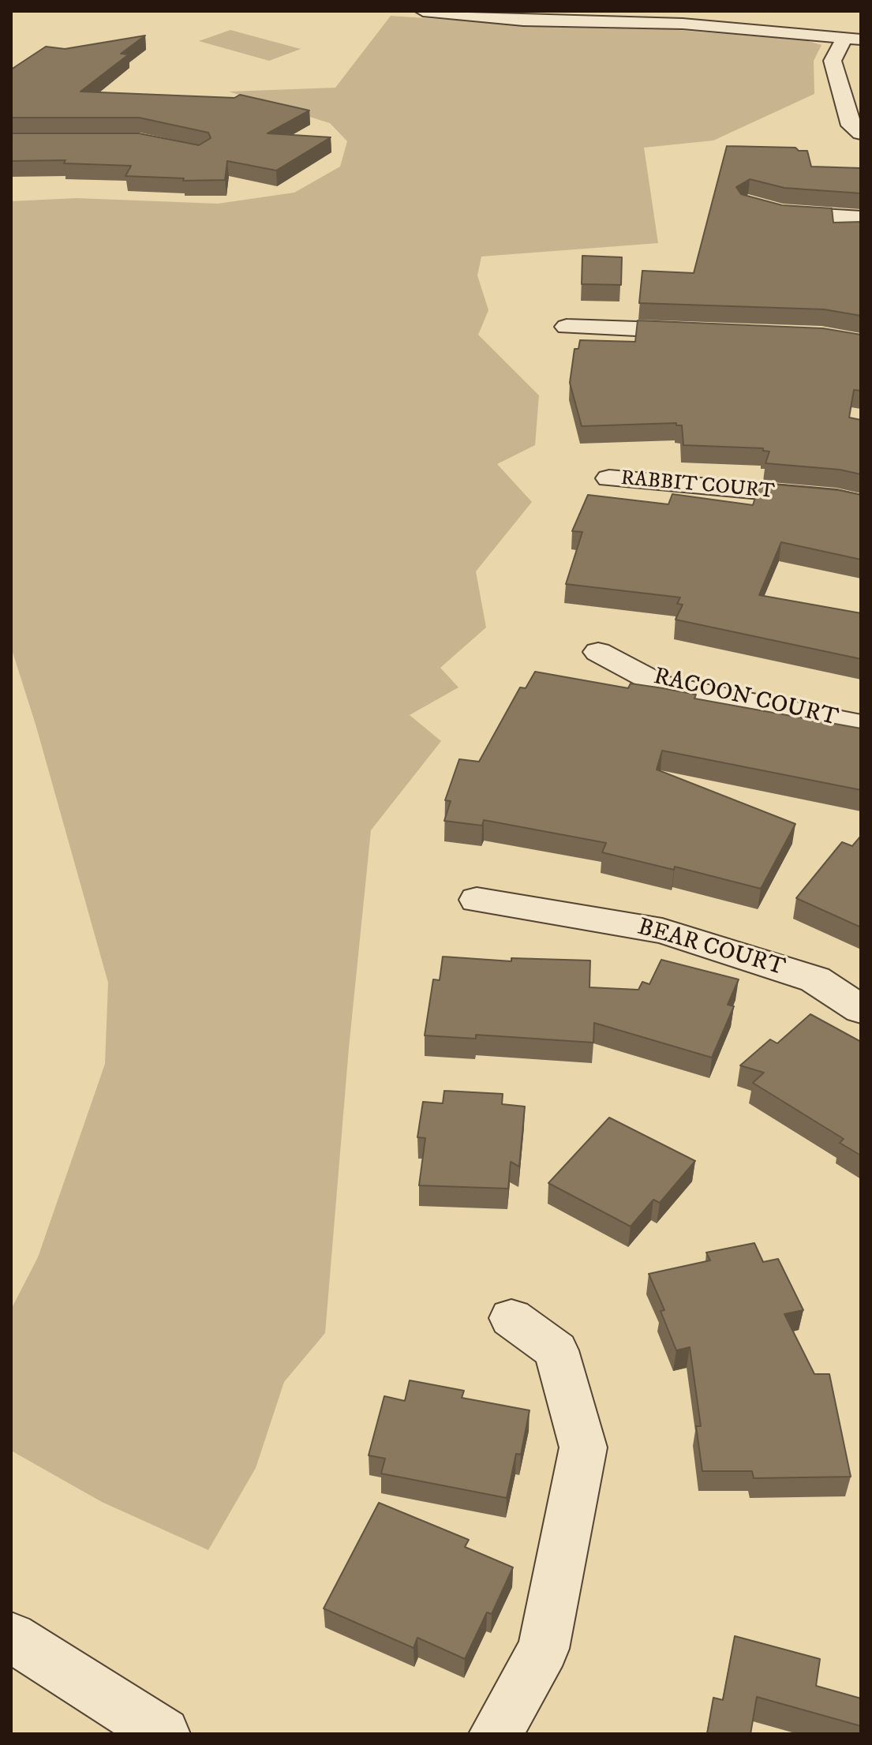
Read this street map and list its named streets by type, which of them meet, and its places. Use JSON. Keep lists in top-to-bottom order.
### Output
{
  "streets": {
    "street": ["RABBIT COURT", "RACOON COURT", "BEAR COURT"]
  }
}
